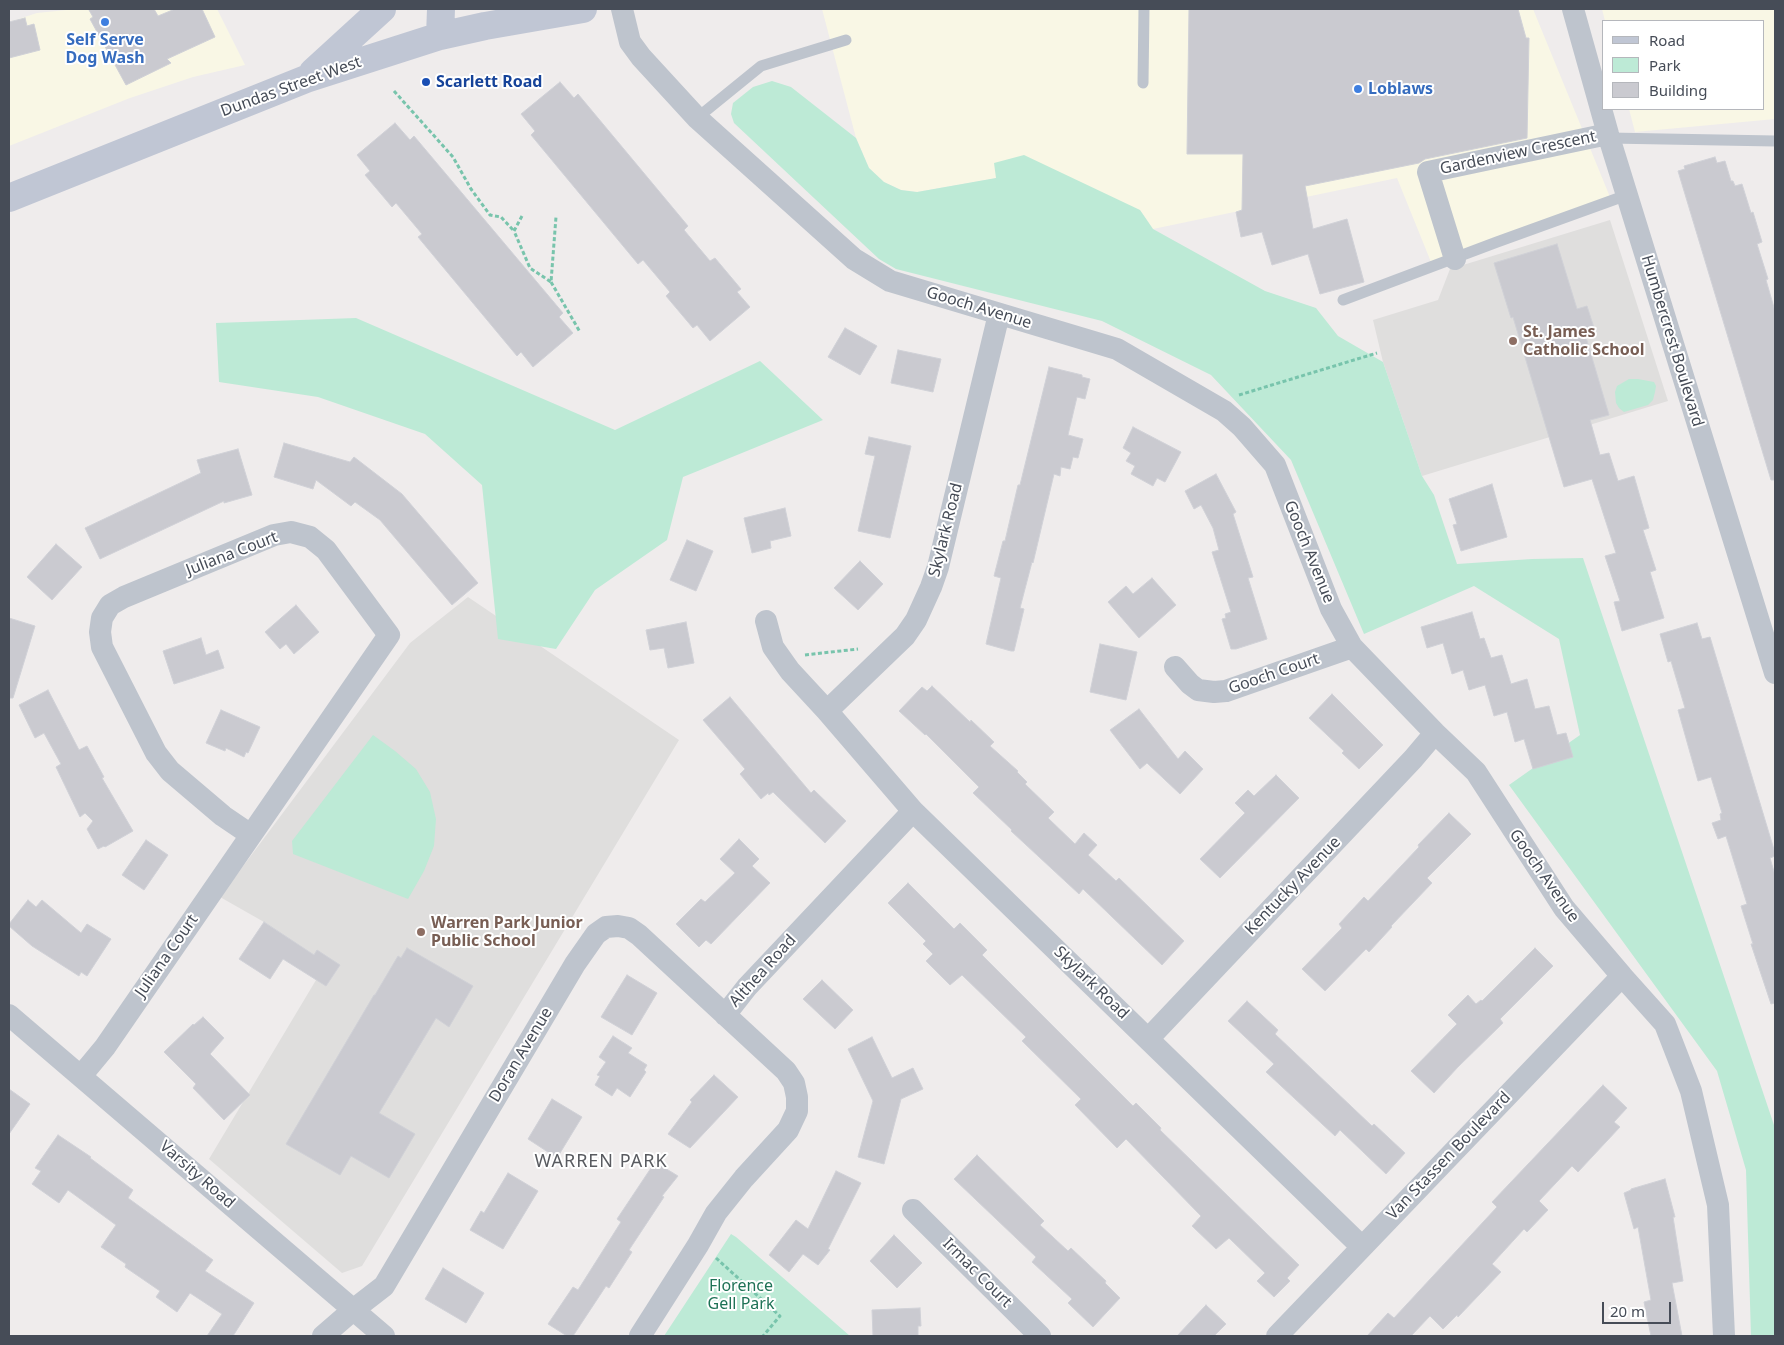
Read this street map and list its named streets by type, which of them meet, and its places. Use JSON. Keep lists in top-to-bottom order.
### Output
{
  "streets": {
    "main road": ["Dundas Street West"],
    "street": [
      "Gardenview Crescent",
      "Gooch Avenue",
      "Humbercrest Boulevard",
      "Skylark Road",
      "Juliana Court",
      "Gooch Court",
      "Kentucky Avenue",
      "Althea Road",
      "Doran Avenue",
      "Van Stassen Boulevard",
      "Varsity Road",
      "Irmac Court"
    ]
  },
  "crossings": [
    ["Gardenview Crescent", "Humbercrest Boulevard"],
    ["Gooch Avenue", "Skylark Road"],
    ["Gooch Avenue", "Gooch Court"],
    ["Gooch Avenue", "Kentucky Avenue"],
    ["Gooch Avenue", "Van Stassen Boulevard"],
    ["Skylark Road", "Kentucky Avenue"],
    ["Skylark Road", "Althea Road"],
    ["Skylark Road", "Van Stassen Boulevard"],
    ["Juliana Court", "Varsity Road"],
    ["Althea Road", "Doran Avenue"],
    ["Doran Avenue", "Varsity Road"]
  ],
  "districts": ["WARREN PARK"],
  "parks": ["Florence Gell Park"],
  "places": [
    "Self Serve Dog Wash",
    "Scarlett Road",
    "Loblaws",
    "St. James Catholic School",
    "Warren Park Junior Public School"
  ],
  "legend": ["Road", "Park", "Building"],
  "scale_bar": "20 m"
}
